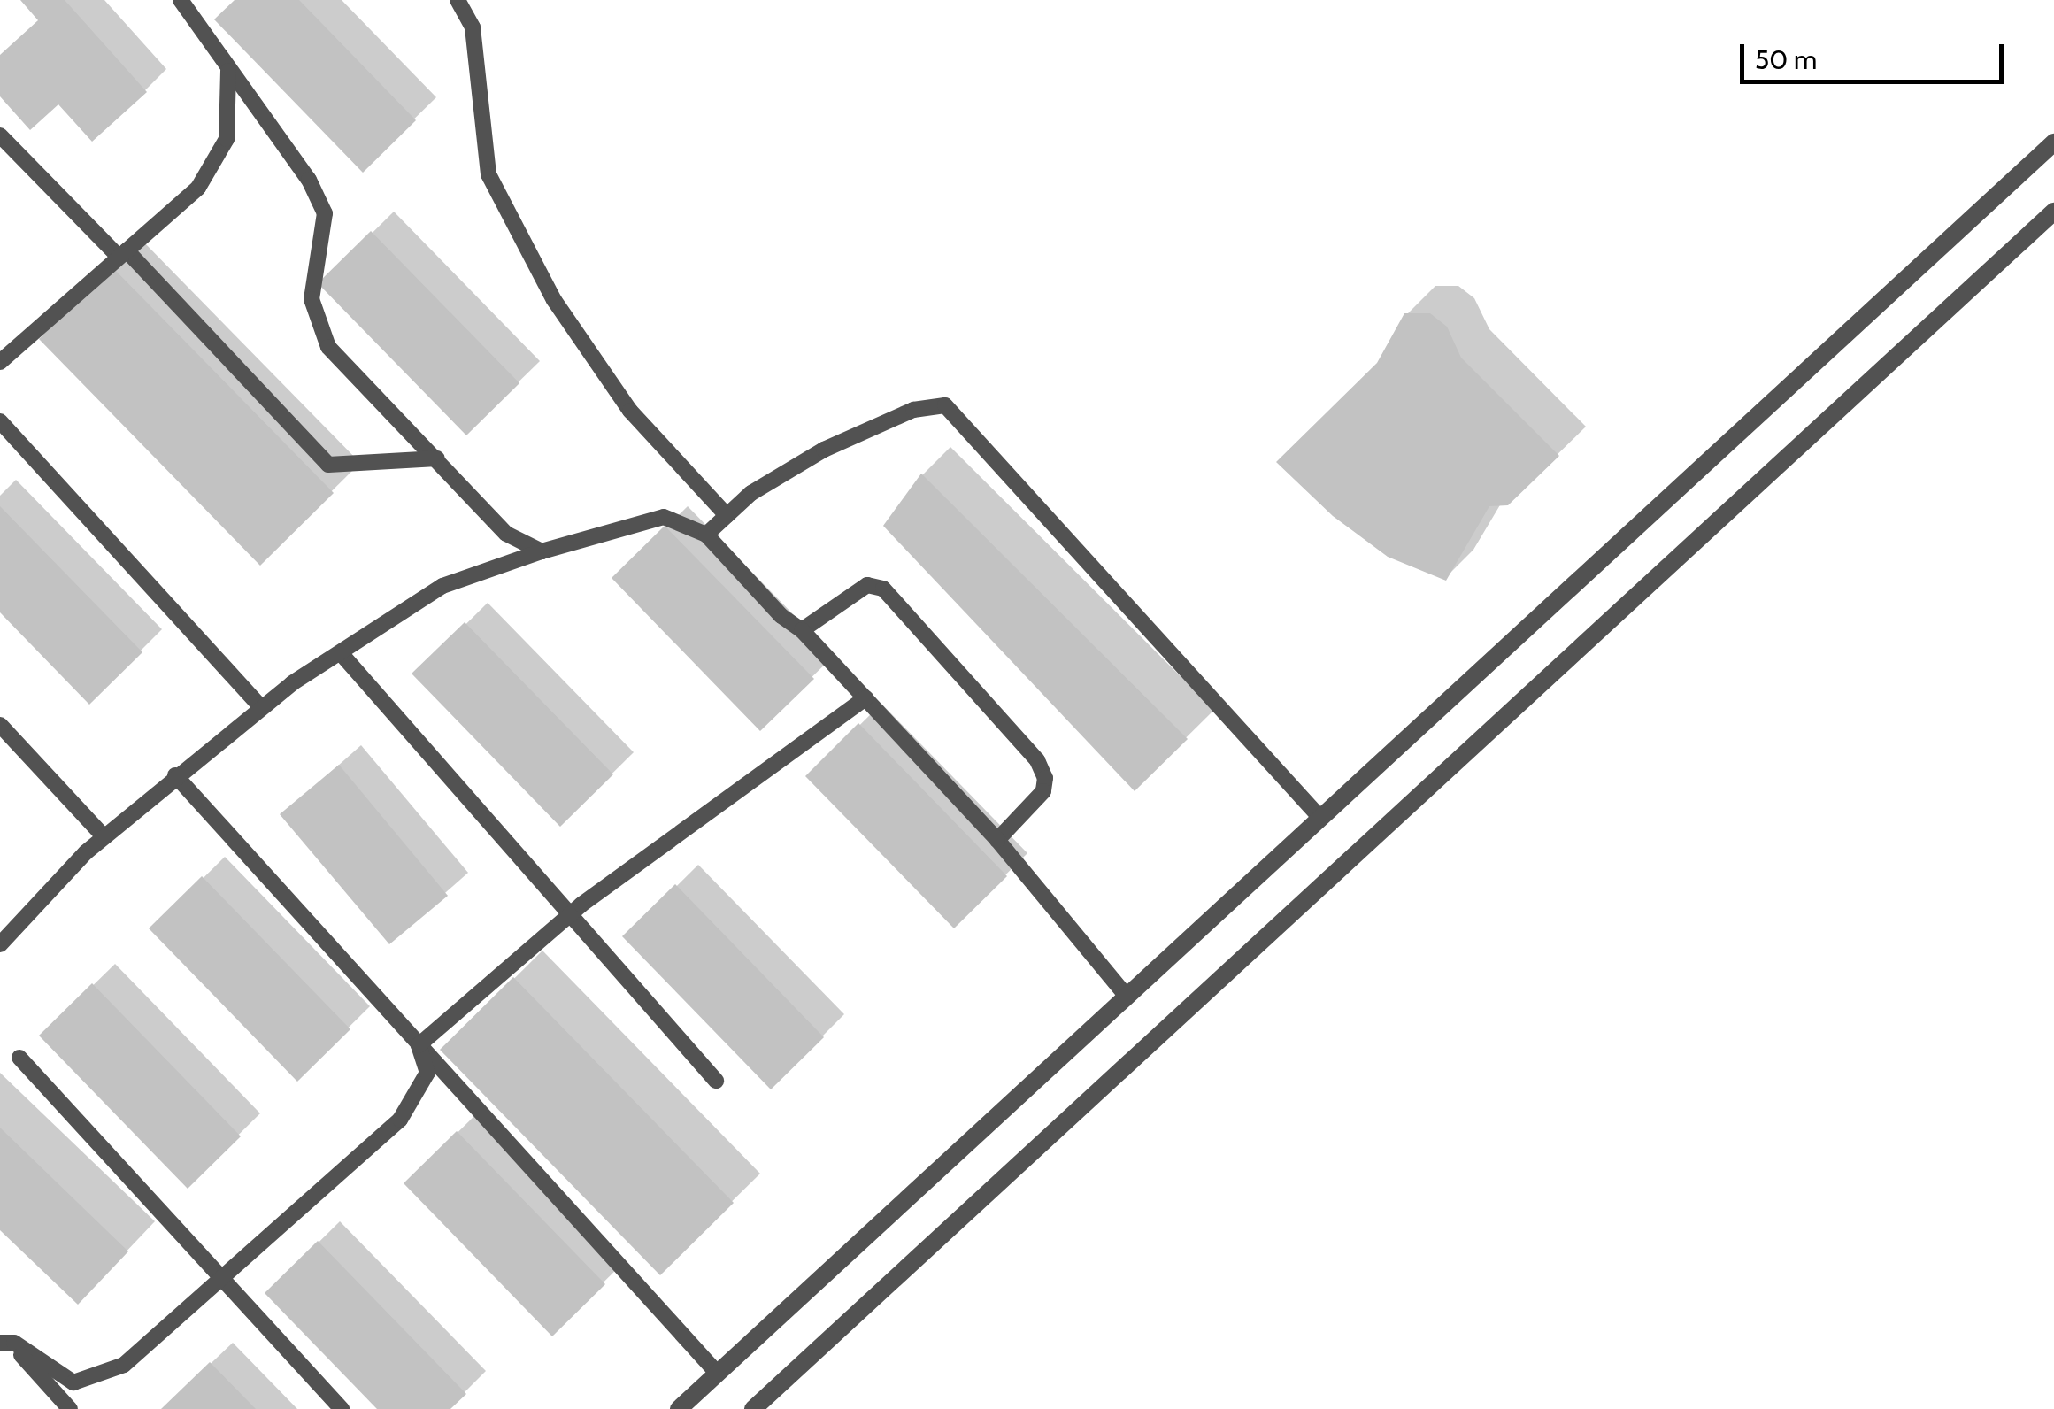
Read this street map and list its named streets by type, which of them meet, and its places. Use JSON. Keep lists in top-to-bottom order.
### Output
{
  "scale_bar": "50 m"
}
